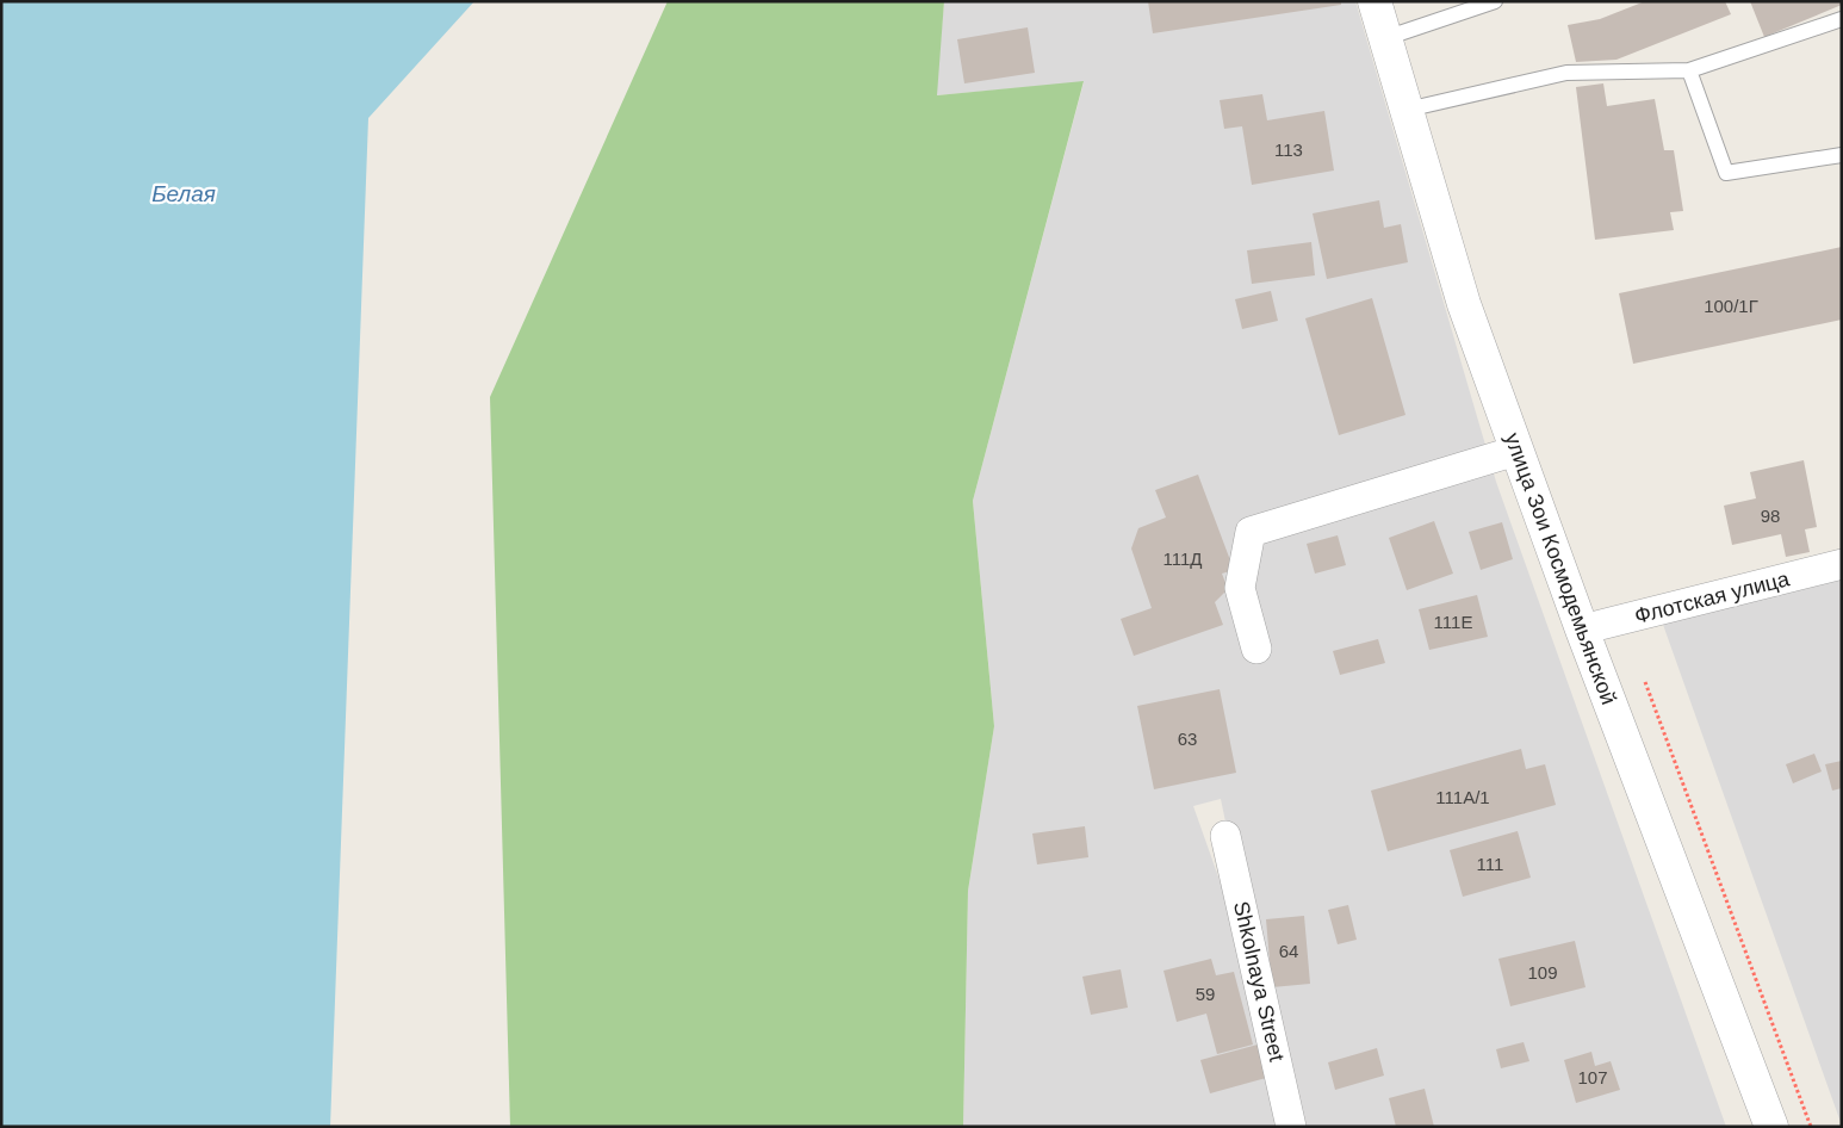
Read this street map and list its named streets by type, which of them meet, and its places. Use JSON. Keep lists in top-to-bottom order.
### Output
{
  "streets": {
    "street": ["улица Зои Космодемьянской", "Флотская улица", "Shkolnaya Street"]
  },
  "crossings": [
    ["улица Зои Космодемьянской", "Флотская улица"]
  ],
  "water": ["Белая"],
  "house_numbers": [
    "113",
    "100/1Г",
    "98",
    "111Д",
    "111Е",
    "63",
    "111А/1",
    "111",
    "64",
    "109",
    "59",
    "107"
  ]
}
